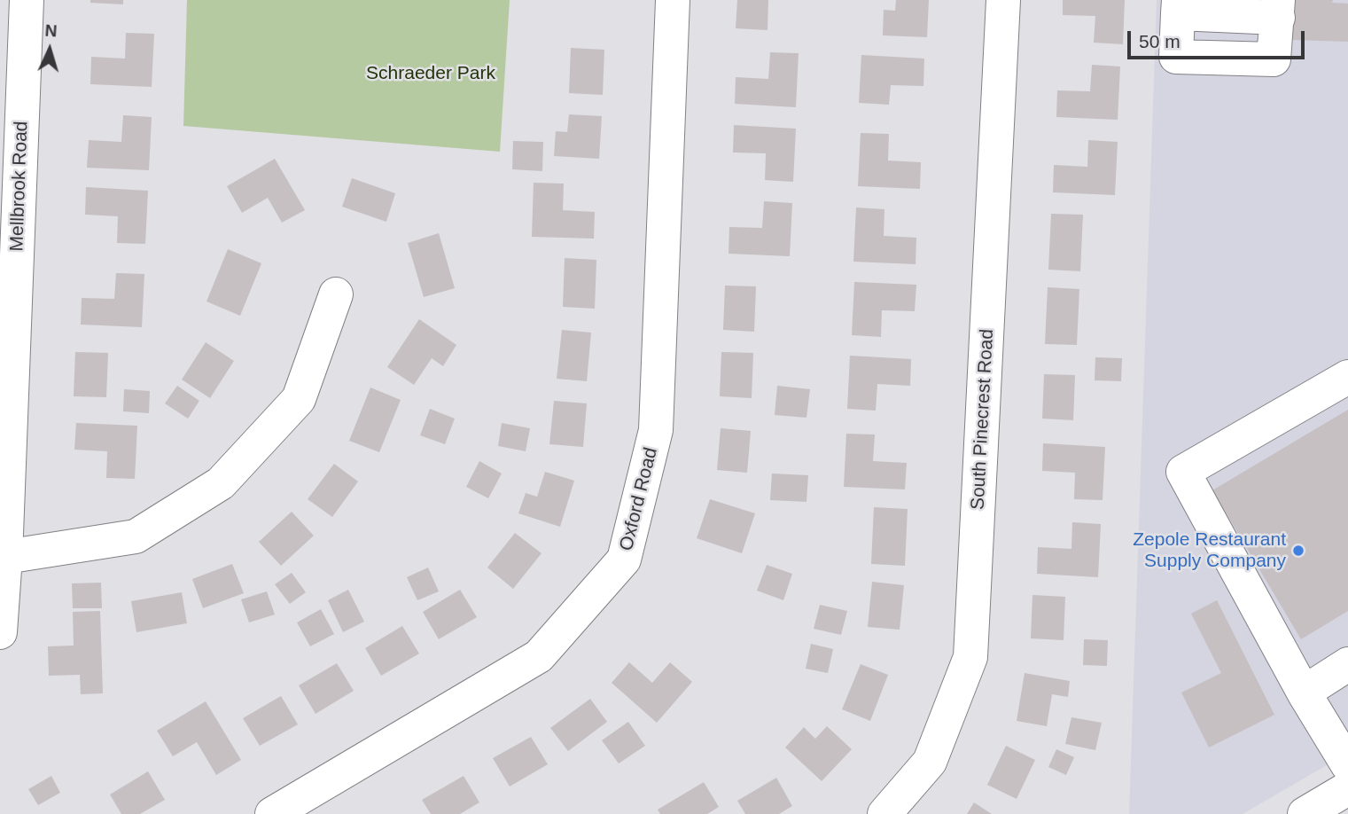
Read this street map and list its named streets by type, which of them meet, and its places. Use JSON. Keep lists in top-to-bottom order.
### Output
{
  "streets": {
    "street": ["Mellbrook Road", "South Pinecrest Road", "Oxford Road"]
  },
  "parks": ["Schraeder Park"],
  "places": ["Zepole Restaurant Supply Company"],
  "scale_bar": "50 m",
  "north": "top"
}
